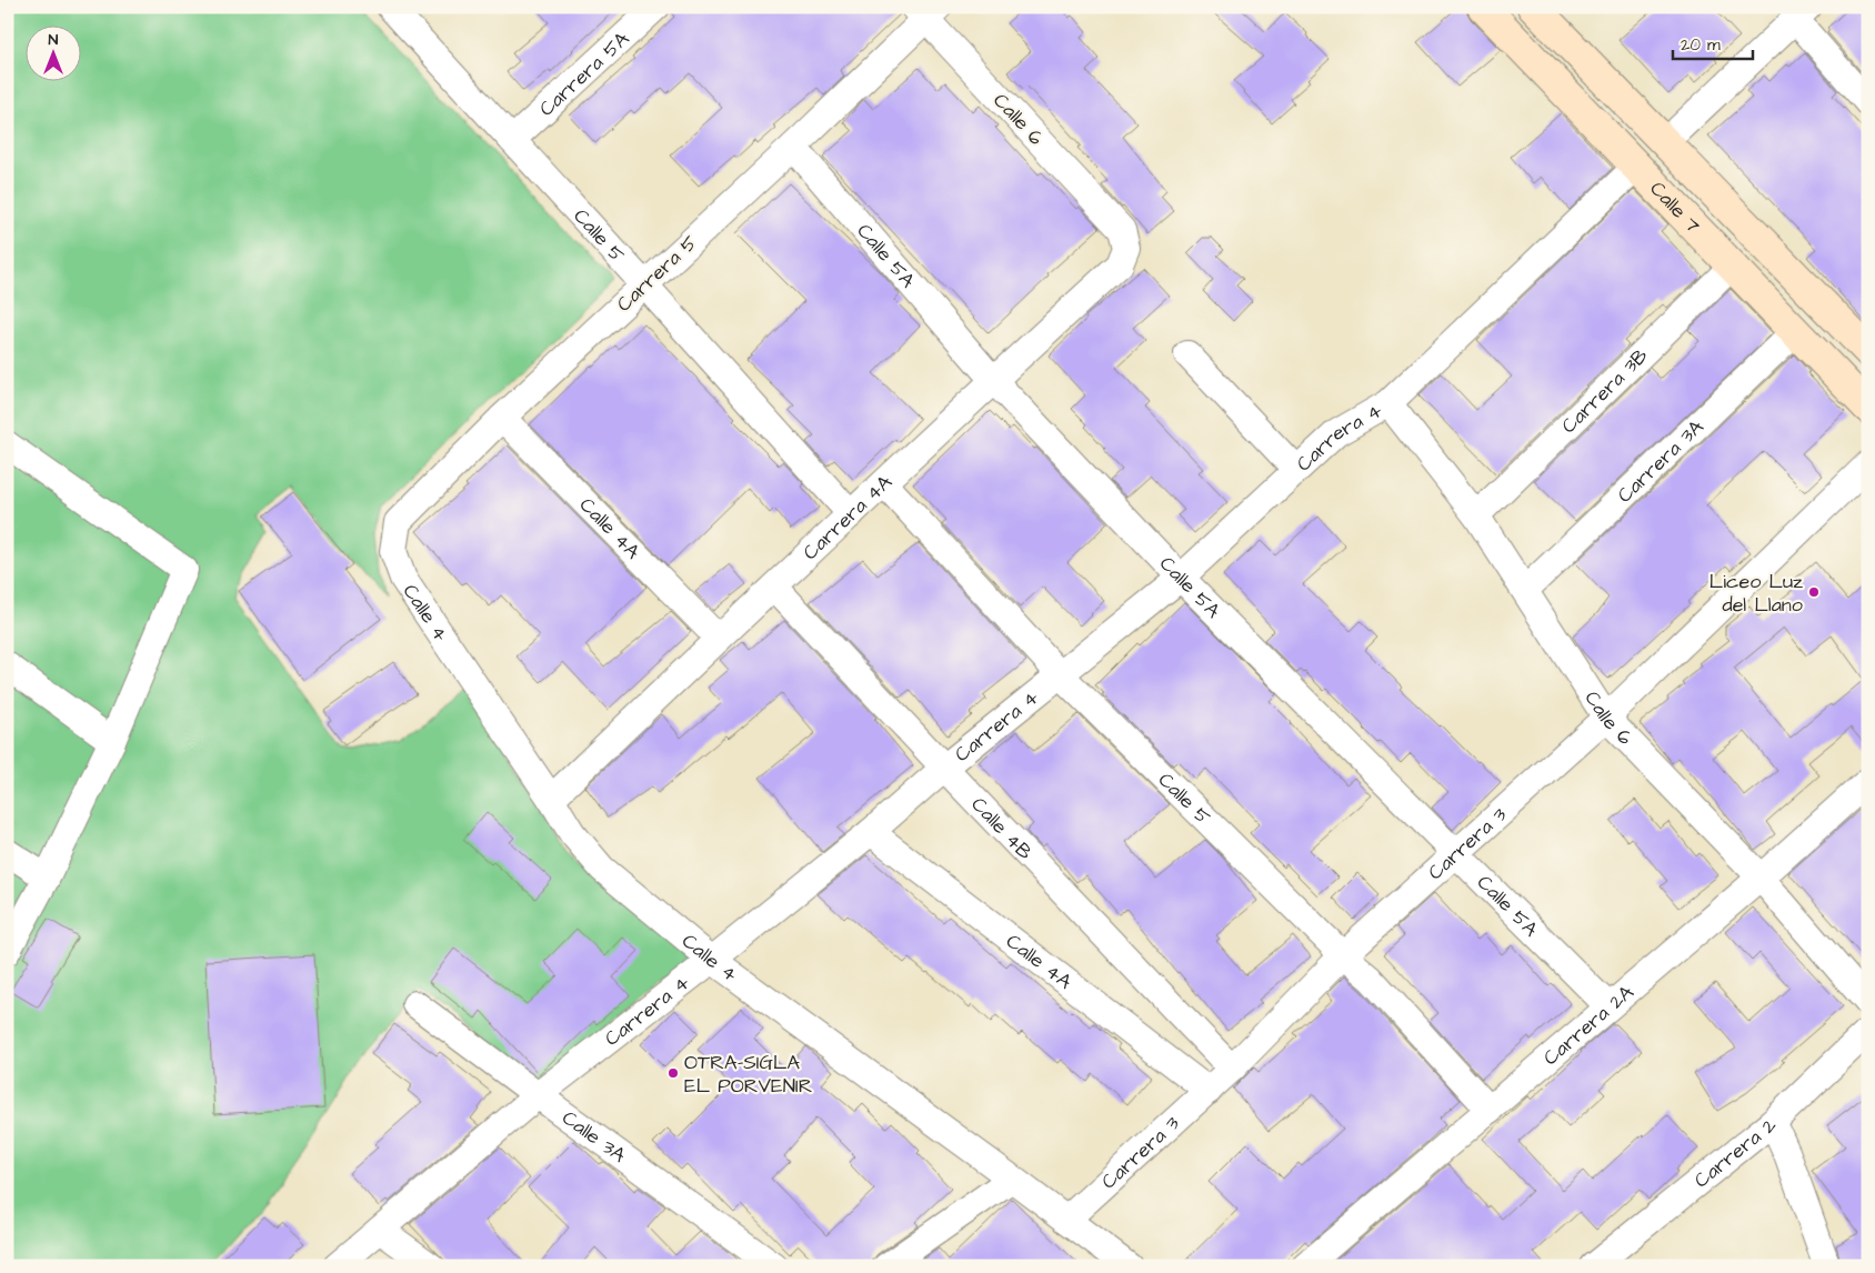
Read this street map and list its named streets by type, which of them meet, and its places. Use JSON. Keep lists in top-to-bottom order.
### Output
{
  "streets": {
    "main road": ["Calle 7"],
    "street": [
      "Carrera 5A",
      "Calle 6",
      "Calle 5",
      "Calle 5A",
      "Carrera 5",
      "Carrera 3B",
      "Carrera 4",
      "Carrera 3A",
      "Carrera 4A",
      "Calle 4A",
      "Calle 4",
      "Calle 4B",
      "Carrera 3",
      "Carrera 2A",
      "Calle 3A",
      "Carrera 2"
    ]
  },
  "crossings": [
    ["Carrera 5A", "Calle 5"],
    ["Calle 6", "Carrera 5"],
    ["Calle 6", "Carrera 3B"],
    ["Calle 6", "Carrera 4"],
    ["Calle 6", "Carrera 3A"],
    ["Calle 6", "Carrera 4A"],
    ["Calle 6", "Carrera 3"],
    ["Calle 6", "Carrera 2A"],
    ["Calle 7", "Carrera 3B"],
    ["Calle 7", "Carrera 4"],
    ["Calle 7", "Carrera 3A"],
    ["Calle 5", "Carrera 5"],
    ["Calle 5", "Carrera 4"],
    ["Calle 5", "Carrera 4A"],
    ["Calle 5", "Carrera 3"],
    ["Calle 5", "Carrera 2A"],
    ["Calle 5A", "Carrera 5"],
    ["Calle 5A", "Carrera 4"],
    ["Calle 5A", "Carrera 4A"],
    ["Calle 5A", "Carrera 3"],
    ["Calle 5A", "Carrera 2A"],
    ["Carrera 5", "Calle 4A"],
    ["Carrera 5", "Calle 4"],
    ["Carrera 4", "Calle 4A"],
    ["Carrera 4", "Calle 4"],
    ["Carrera 4", "Calle 4B"],
    ["Carrera 4", "Calle 3A"],
    ["Carrera 4A", "Calle 4A"],
    ["Carrera 4A", "Calle 4"],
    ["Carrera 4A", "Calle 4B"],
    ["Calle 4A", "Carrera 3"],
    ["Calle 4", "Carrera 3"],
    ["Calle 4B", "Carrera 3"]
  ],
  "places": ["Liceo Luz del Llano", "OTRA-SIGLA EL PORVENIR"],
  "scale_bar": "20 m",
  "north": "top"
}
